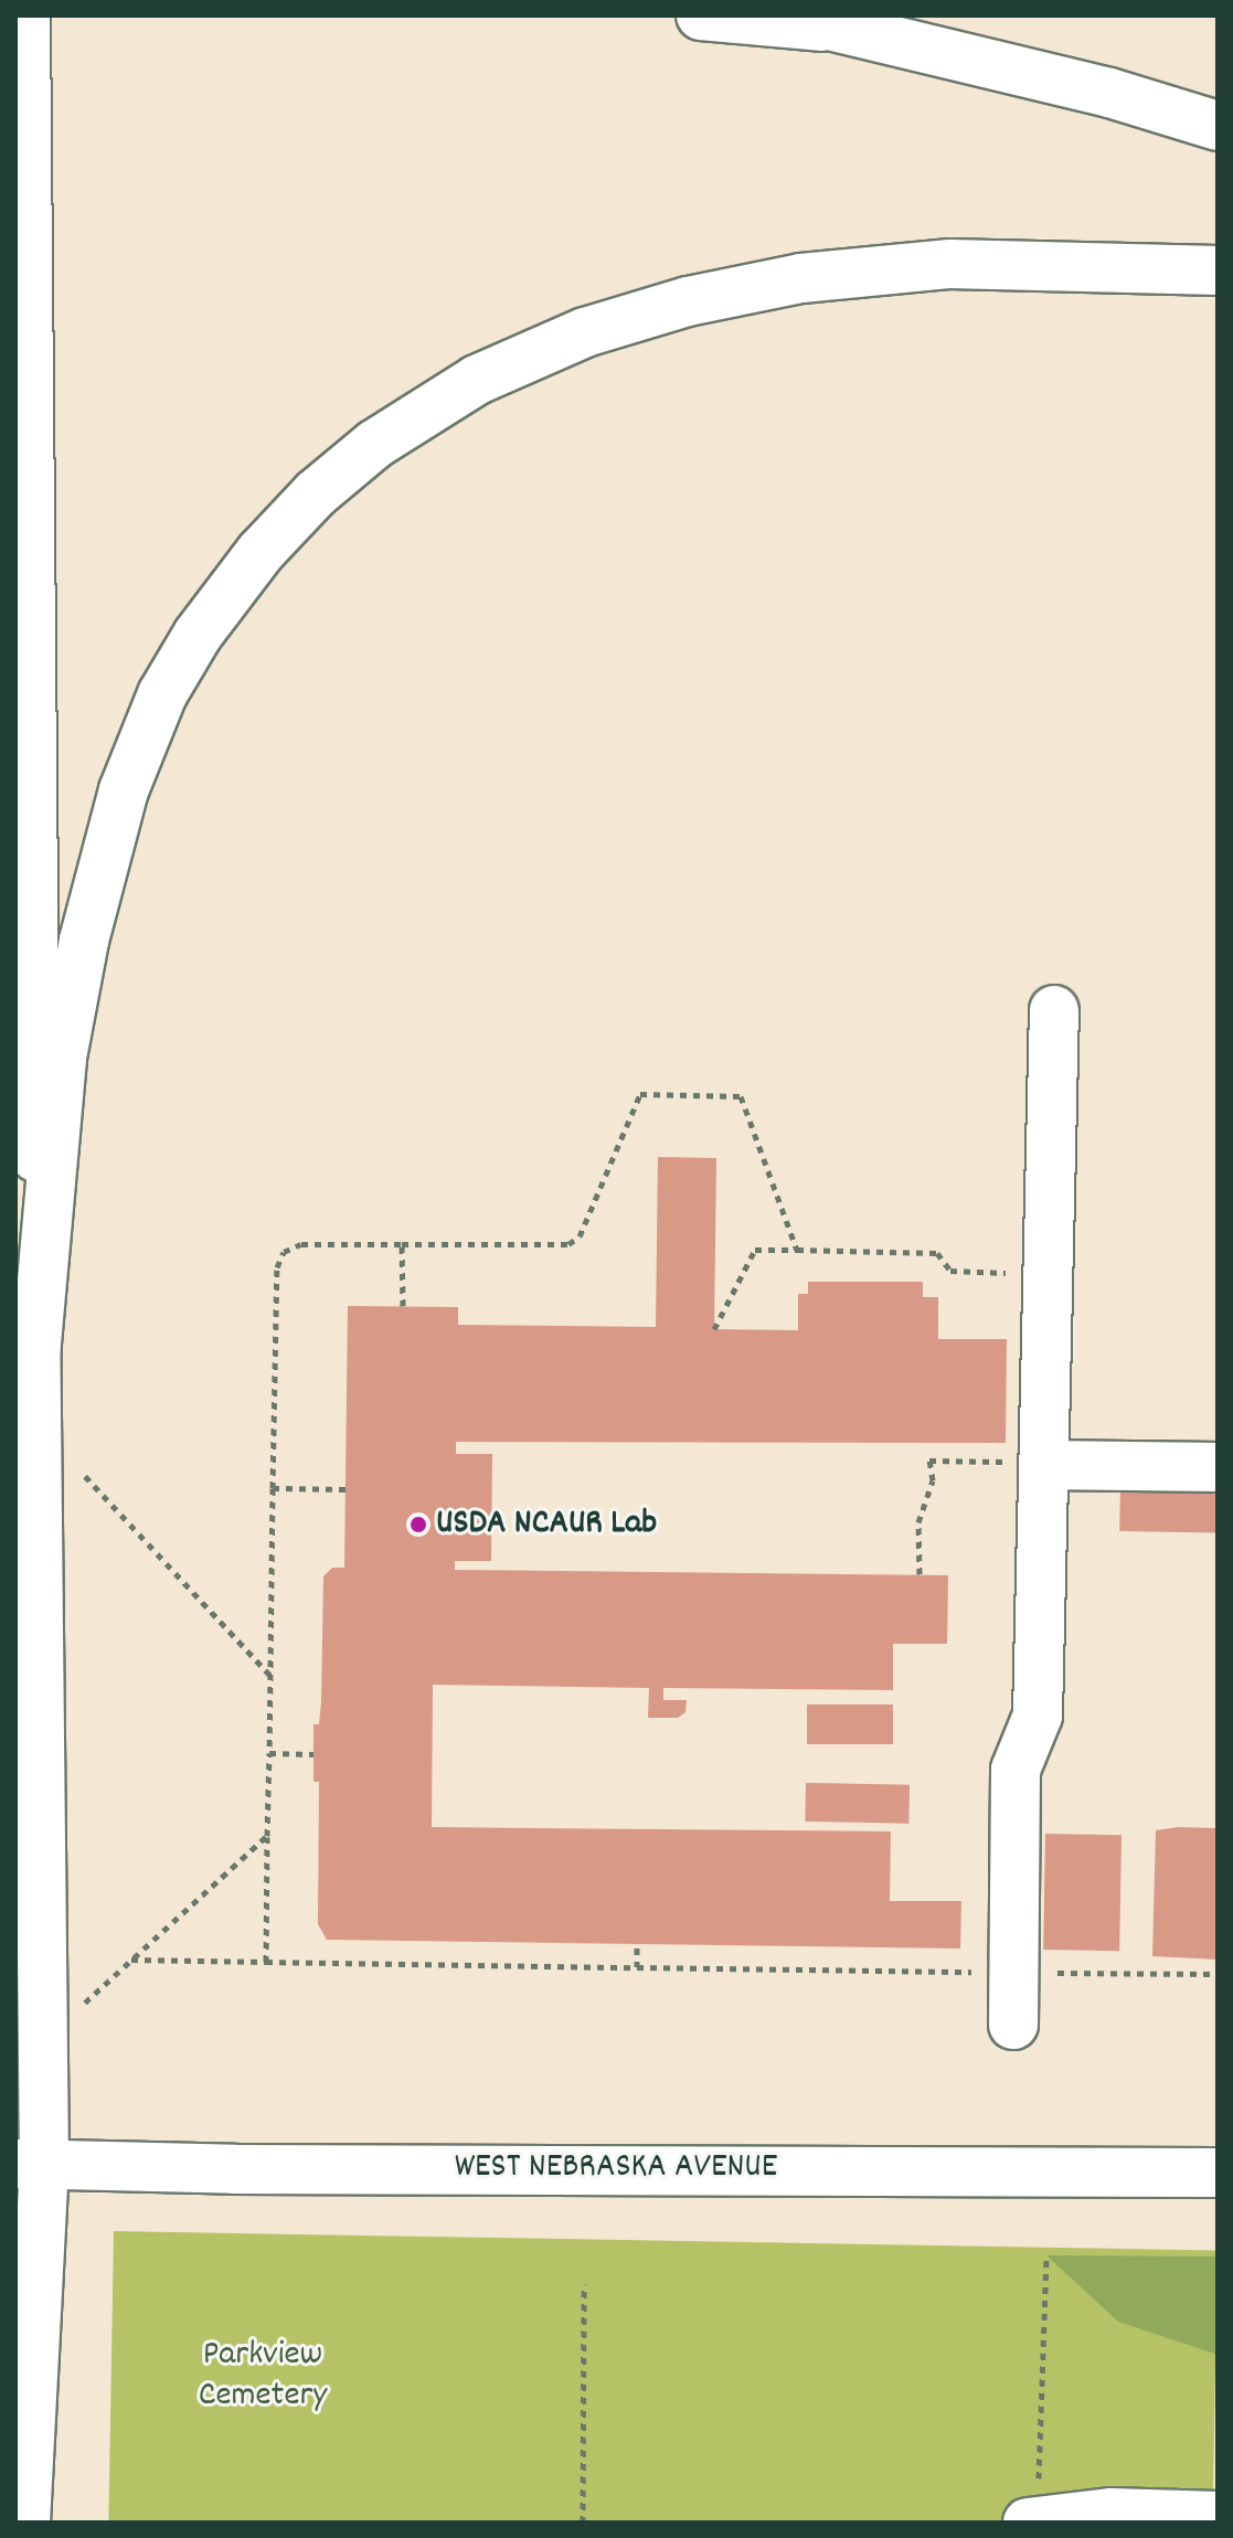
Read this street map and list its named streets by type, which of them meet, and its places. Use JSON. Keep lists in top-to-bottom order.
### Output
{
  "streets": {
    "main road": ["WEST NEBRASKA AVENUE"]
  },
  "parks": ["Parkview Cemetery"],
  "places": ["USDA NCAUR Lab"]
}
